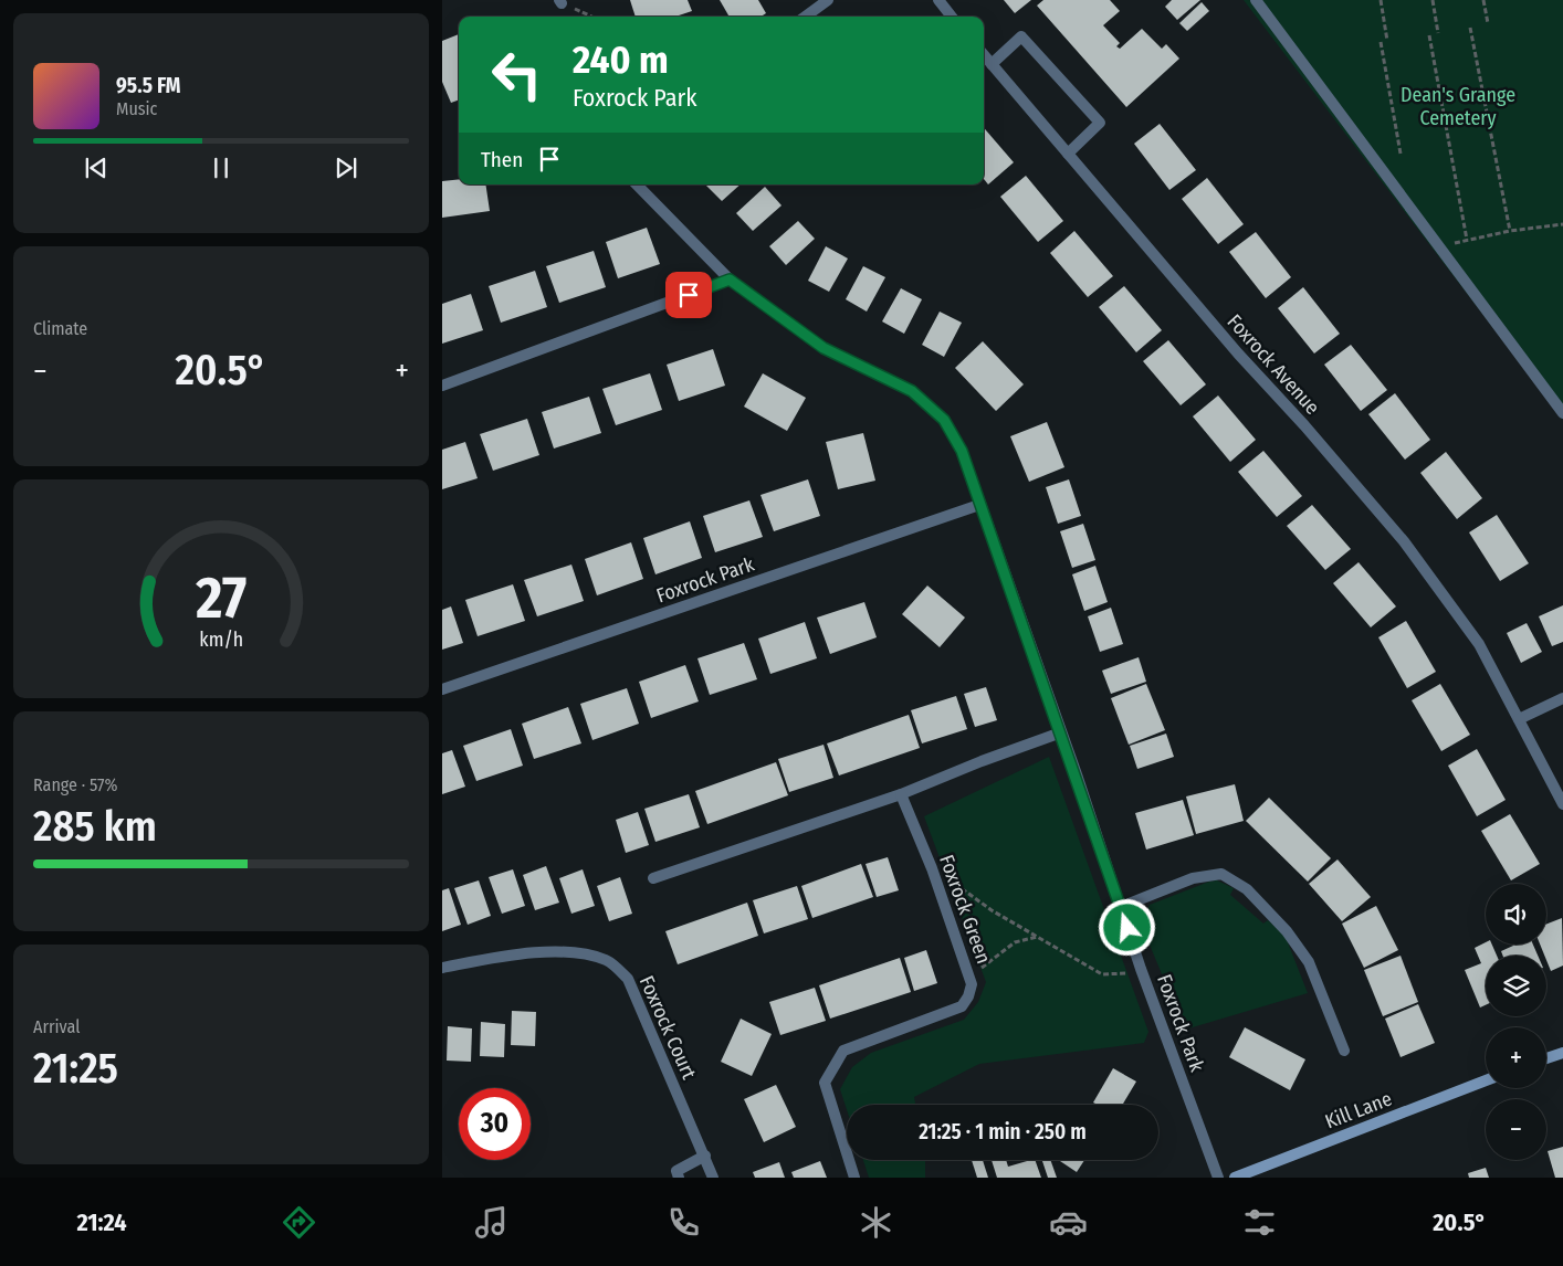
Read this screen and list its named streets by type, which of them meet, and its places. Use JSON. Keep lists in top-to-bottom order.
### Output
{
  "streets": {
    "main road": ["Kill Lane"],
    "street": [
      "Foxrock Avenue",
      "Foxrock Park",
      "Foxrock Green",
      "Foxrock Court"
    ]
  },
  "parks": ["Dean's Grange Cemetery"],
  "page": {
    "turn": ["240 m", "Foxrock Park"],
    "song": ["95.5 FM", "Music"],
    "then": "Then",
    "tile": [
      "Climate",
      ["Range · 57%", "285 km"],
      ["Arrival", "21:25"]
    ],
    "heat": ["−", "20.5°", "+"],
    "map_buttons": ["+", "−"],
    "limit": "30",
    "trip": "21:25 · 1 min · 250 m",
    "tabs": ["21:24", "20.5°"],
    "gauge": ["27", "km/h"]
  }
}
